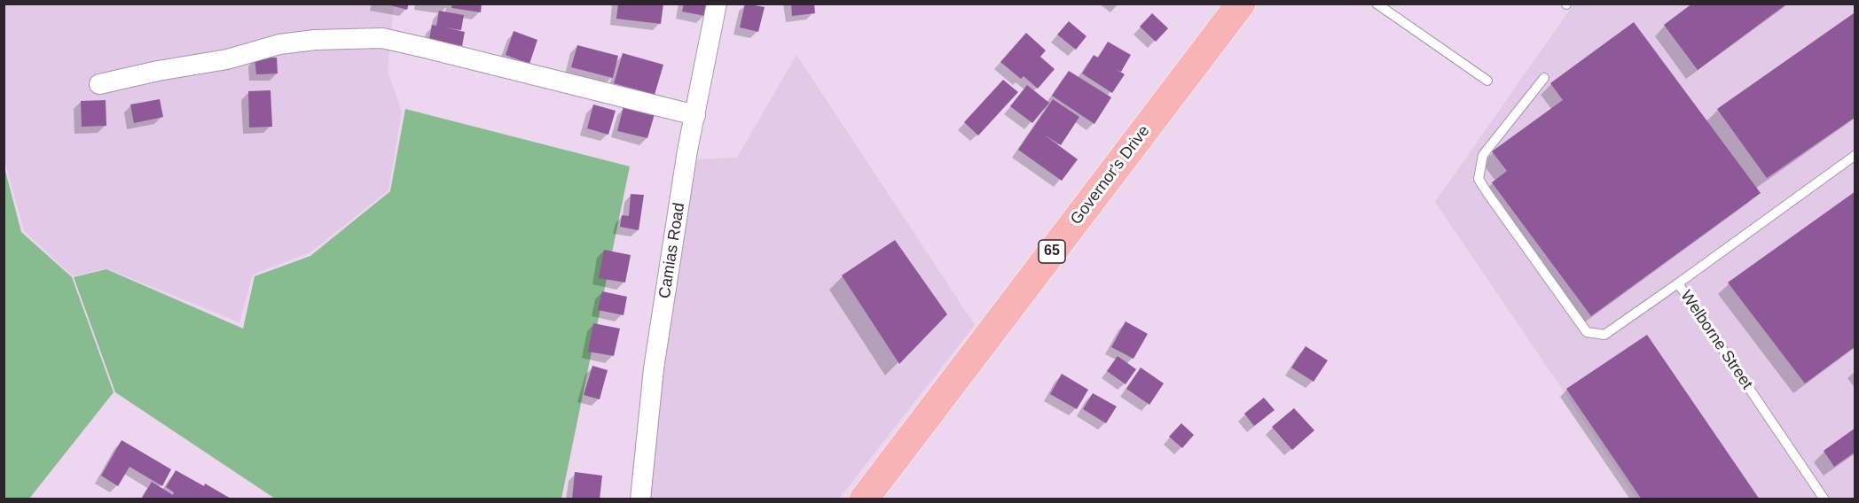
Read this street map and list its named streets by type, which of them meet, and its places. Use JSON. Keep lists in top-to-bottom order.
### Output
{
  "streets": {
    "highway": ["Governor's Drive", "65"],
    "street": ["Camias Road"],
    "lane": ["Welborne Street"]
  }
}
